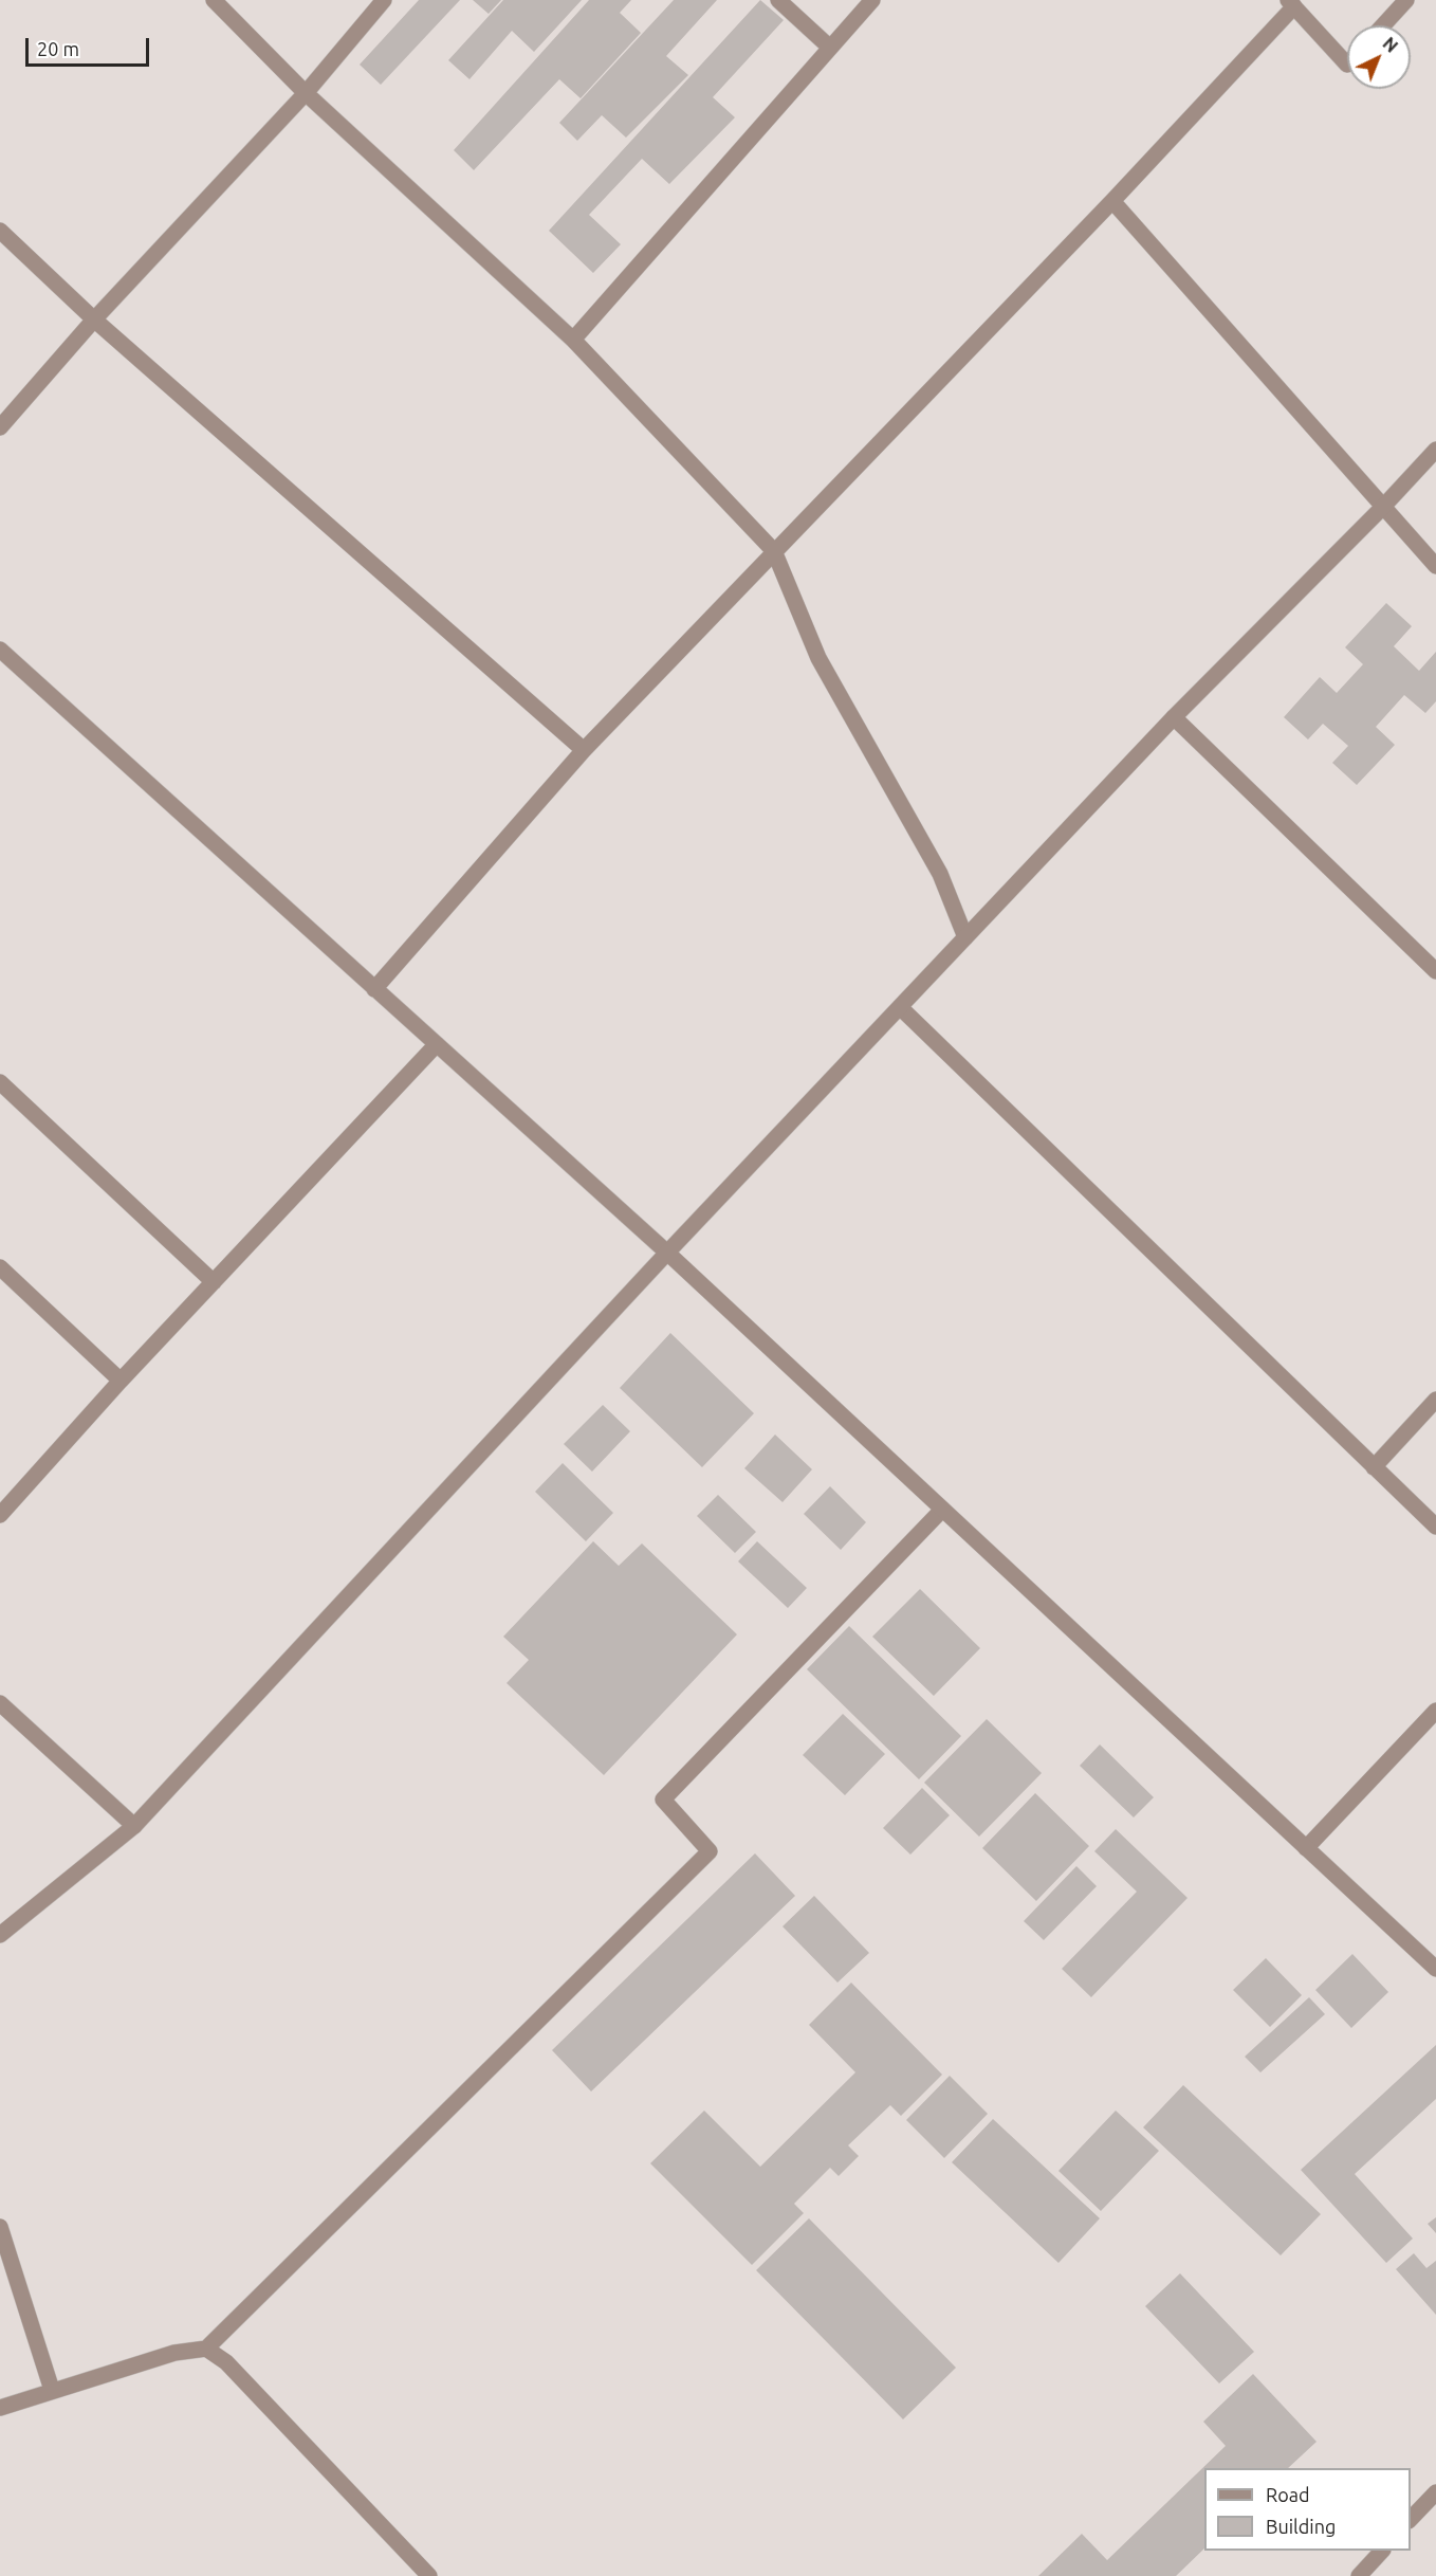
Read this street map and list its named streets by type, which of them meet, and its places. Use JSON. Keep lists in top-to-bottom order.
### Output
{
  "legend": ["Road", "Building"],
  "scale_bar": "20 m",
  "north": "top right"
}
